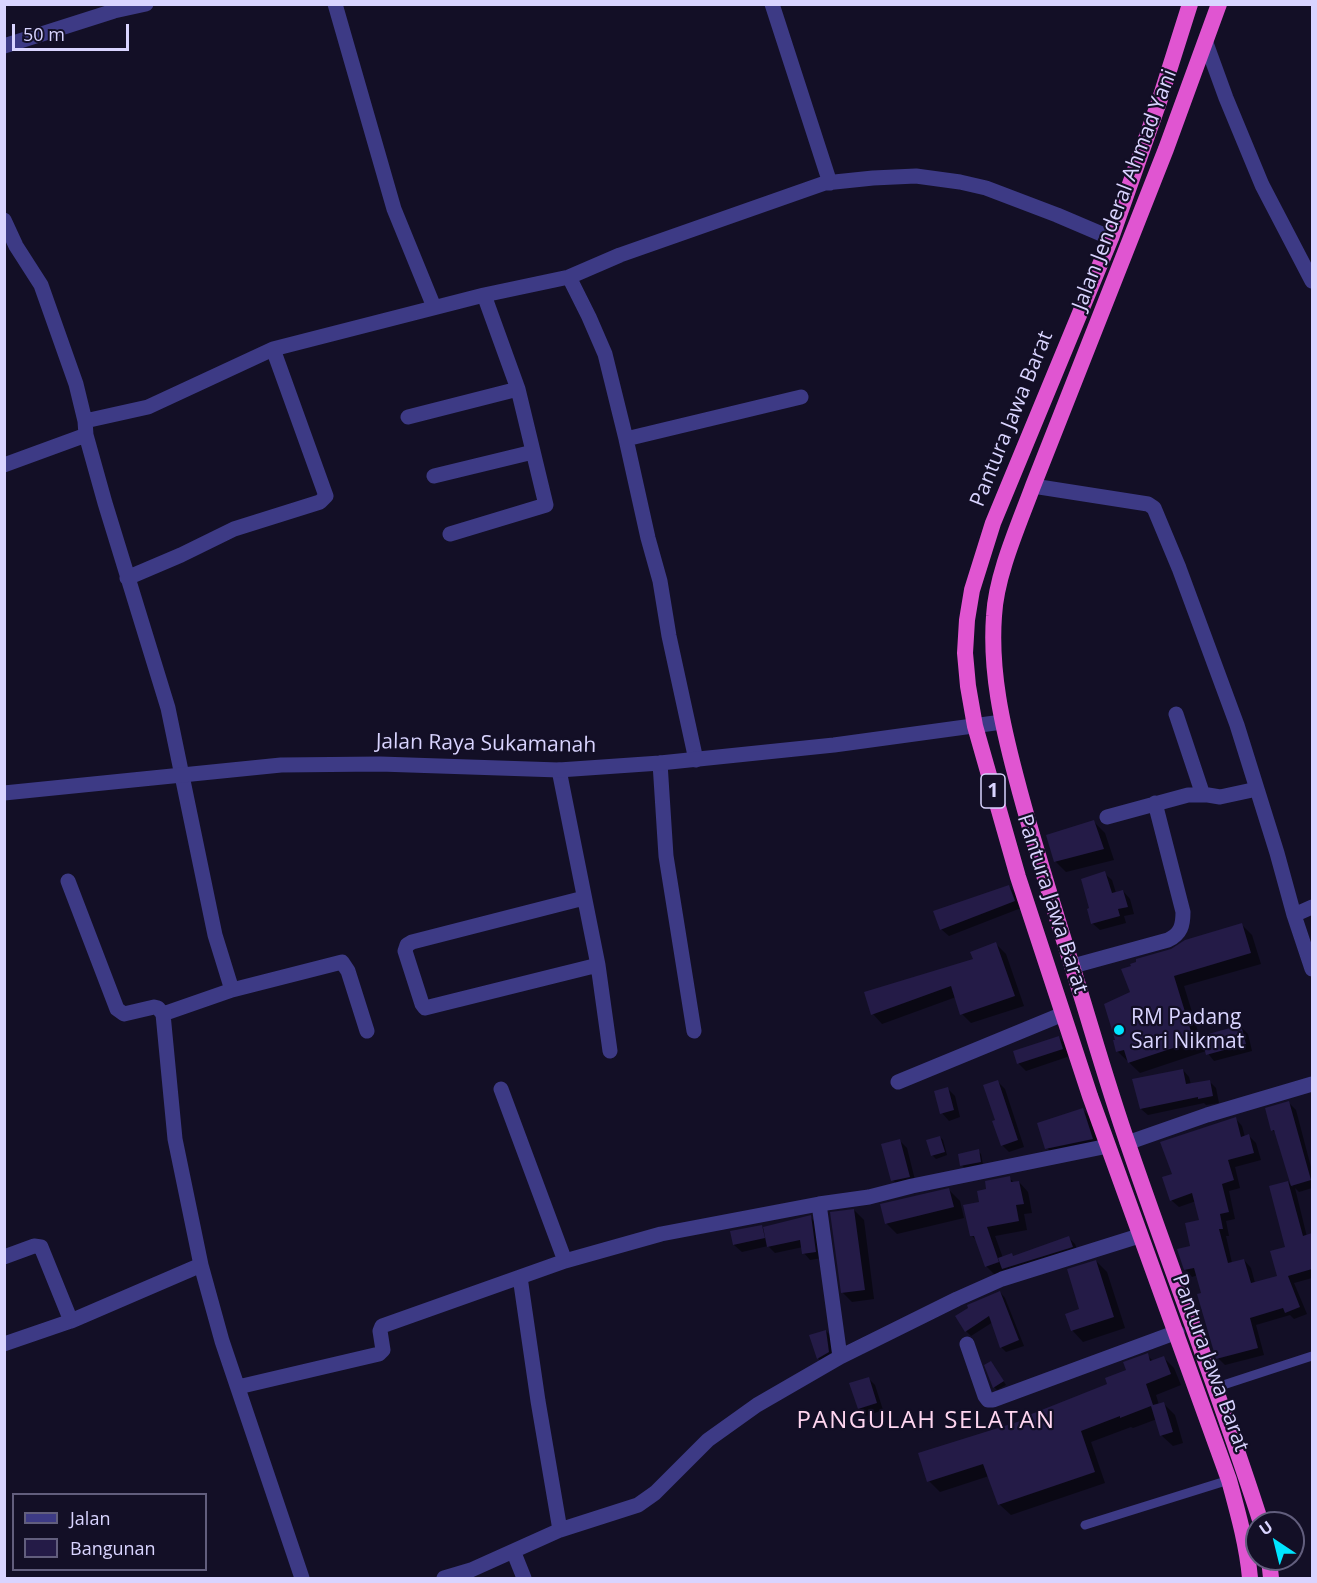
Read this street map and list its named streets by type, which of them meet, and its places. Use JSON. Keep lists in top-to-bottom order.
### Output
{
  "streets": {
    "highway": ["Jalan Jenderal Ahmad Yani", "Pantura Jawa Barat", "1"],
    "street": ["Jalan Raya Sukamanah"]
  },
  "crossings": [
    ["Jalan Jenderal Ahmad Yani", "Jalan Raya Sukamanah"],
    ["Pantura Jawa Barat", "Jalan Raya Sukamanah"]
  ],
  "districts": ["PANGULAH SELATAN"],
  "places": ["RM Padang Sari Nikmat"],
  "legend": ["Jalan", "Bangunan"],
  "scale_bar": "50 m",
  "north": "top left"
}
